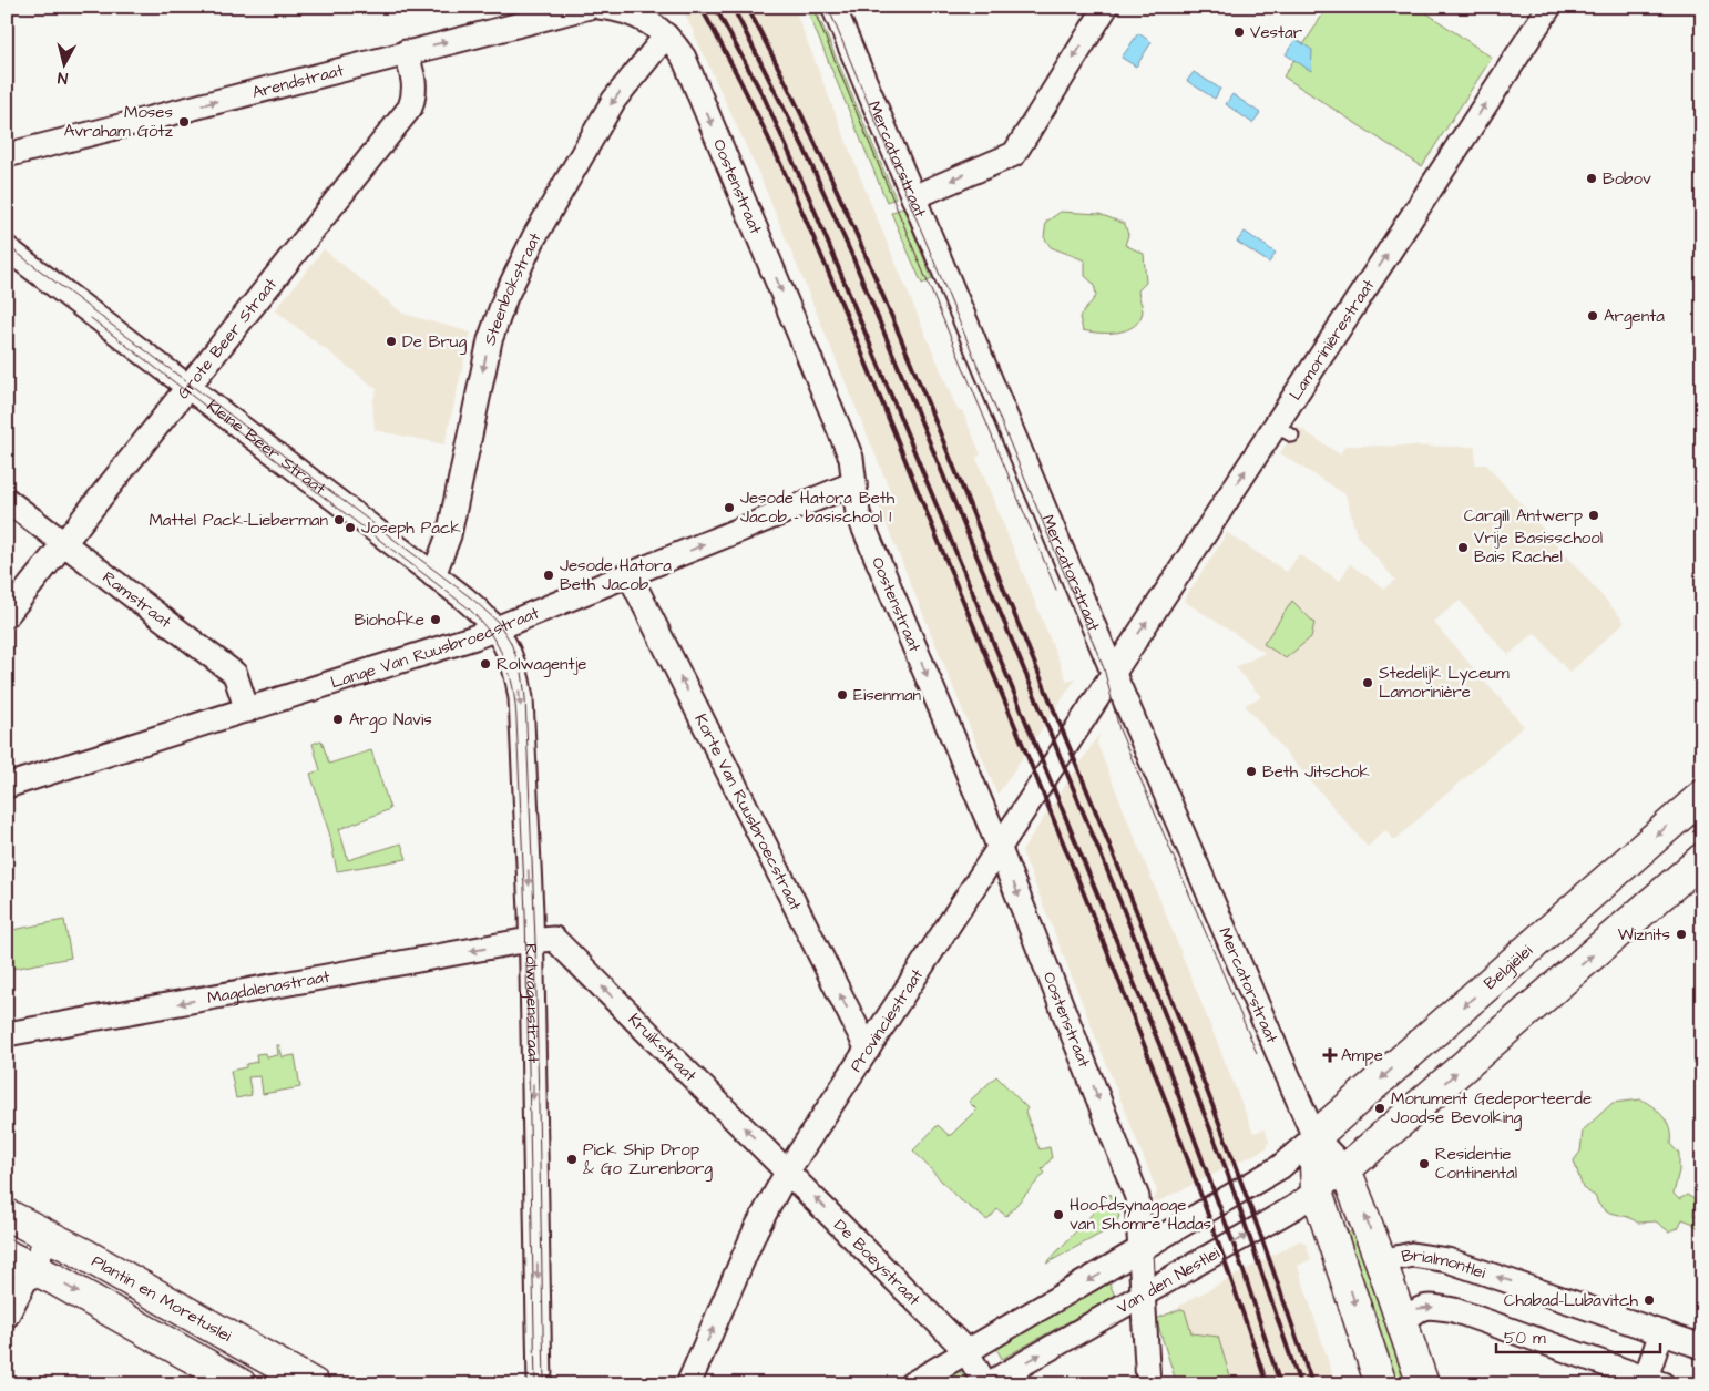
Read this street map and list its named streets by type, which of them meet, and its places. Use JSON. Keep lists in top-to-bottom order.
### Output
{
  "streets": {
    "street": [
      "Arendstraat",
      "Mercatorstraat",
      "Oostenstraat",
      "Steenbokstraat",
      "Grote Beer Straat",
      "Lamorinièrestraat",
      "Kleine Beer Straat",
      "Ramstraat",
      "Lange Van Ruusbroecstraat",
      "Korte Van Ruusbroecstraat",
      "Belgiëlei",
      "Magdalenastraat",
      "Rolwagenstraat",
      "Provinciestraat",
      "Kruikstraat",
      "De Boeystraat",
      "Brialmontlei",
      "Van den Nestlei",
      "Plantin en Moretuslei"
    ]
  },
  "crossings": [
    ["Arendstraat", "Grote Beer Straat"],
    ["Mercatorstraat", "Lamorinièrestraat"],
    ["Mercatorstraat", "Belgiëlei"],
    ["Mercatorstraat", "Provinciestraat"],
    ["Mercatorstraat", "Brialmontlei"],
    ["Mercatorstraat", "Van den Nestlei"],
    ["Oostenstraat", "Steenbokstraat"],
    ["Oostenstraat", "Lange Van Ruusbroecstraat"],
    ["Oostenstraat", "Provinciestraat"],
    ["Oostenstraat", "Van den Nestlei"],
    ["Steenbokstraat", "Kleine Beer Straat"],
    ["Grote Beer Straat", "Kleine Beer Straat"],
    ["Grote Beer Straat", "Ramstraat"],
    ["Lamorinièrestraat", "Provinciestraat"],
    ["Kleine Beer Straat", "Lange Van Ruusbroecstraat"],
    ["Kleine Beer Straat", "Rolwagenstraat"],
    ["Ramstraat", "Lange Van Ruusbroecstraat"],
    ["Lange Van Ruusbroecstraat", "Korte Van Ruusbroecstraat"],
    ["Lange Van Ruusbroecstraat", "Rolwagenstraat"],
    ["Korte Van Ruusbroecstraat", "Provinciestraat"],
    ["Magdalenastraat", "Rolwagenstraat"],
    ["Magdalenastraat", "Kruikstraat"],
    ["Rolwagenstraat", "Kruikstraat"],
    ["Provinciestraat", "Kruikstraat"],
    ["Provinciestraat", "De Boeystraat"],
    ["Kruikstraat", "De Boeystraat"],
    ["De Boeystraat", "Van den Nestlei"]
  ],
  "one_way": [
    "Arendstraat",
    "Oostenstraat",
    "Steenbokstraat",
    "Lamorinièrestraat",
    "Korte Van Ruusbroecstraat",
    "Magdalenastraat",
    "Rolwagenstraat",
    "Kruikstraat",
    "De Boeystraat"
  ],
  "places": {
    "other": [
      "Vestar",
      "Moses Avraham Götz",
      "Bobov",
      "Argenta",
      "De Brug",
      "Jesode Hatora Beth Jacob - basischool 1",
      "Cargill Antwerp",
      "Mattel Pack-Lieberman",
      "Joseph Pack",
      "Vrije Basisschool Bais Rachel",
      "Jesode Hatora Beth Jacob",
      "Biohofke",
      "Rolwagentje",
      "Stedelijk Lyceum Lamorinière",
      "Eisenman",
      "Argo Navis",
      "Beth Jitschok",
      "Wiznits",
      "Monument Gedeporteerde Joodse Bevolking",
      "Pick Ship Drop & Go Zurenborg",
      "Residentie Continental",
      "Hoofdsynagoge van Shomre Hadas",
      "Chabad-Lubavitch"
    ],
    "health": ["Ampe"]
  },
  "scale_bar": "50 m",
  "north": "bottom"
}
